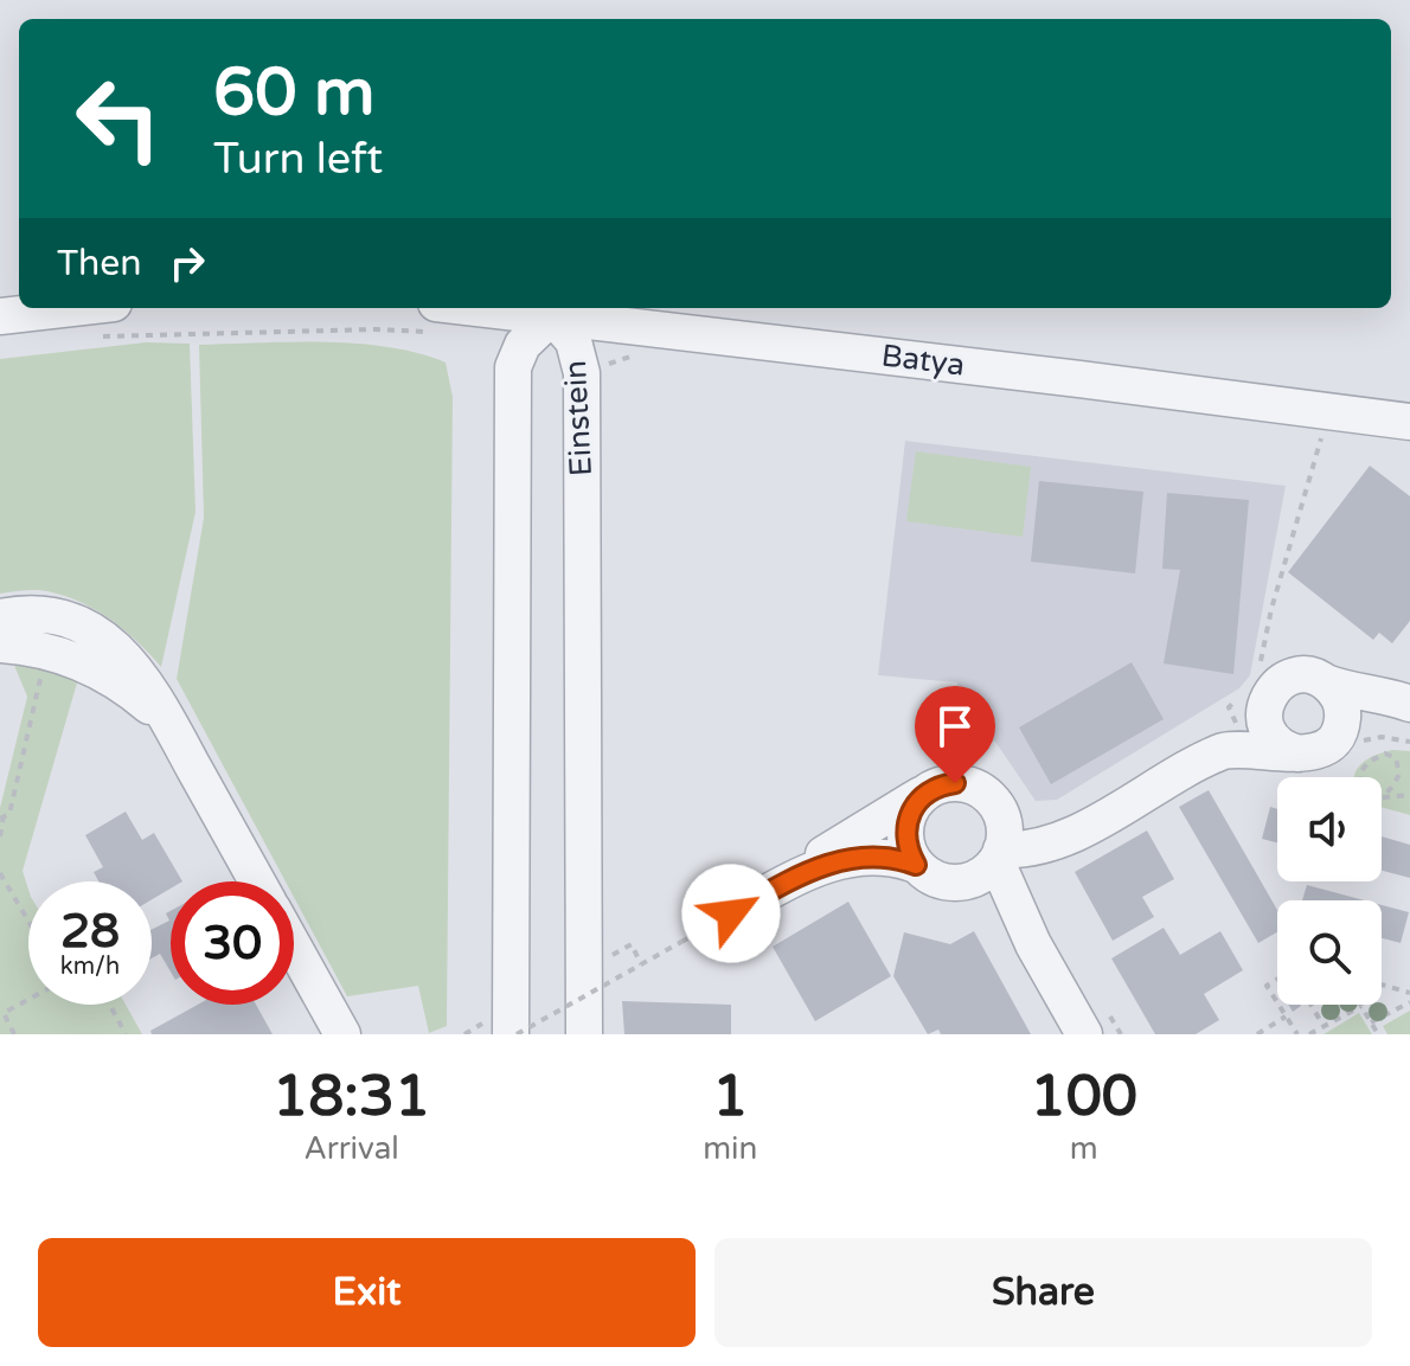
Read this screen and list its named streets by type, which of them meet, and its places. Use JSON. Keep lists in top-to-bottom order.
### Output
{
  "streets": {
    "street": ["Batya", "Einstein"]
  },
  "crossings": [
    ["Batya", "Einstein"]
  ],
  "page": {
    "turn": ["60 m", "Turn left"],
    "then": "Then",
    "speed": "28 km/h",
    "limit": "30",
    "eta": [
      "18:31",
      "Arrival",
      "1",
      "min",
      "100",
      "m"
    ],
    "buttons": ["Exit", "Share"]
  }
}
